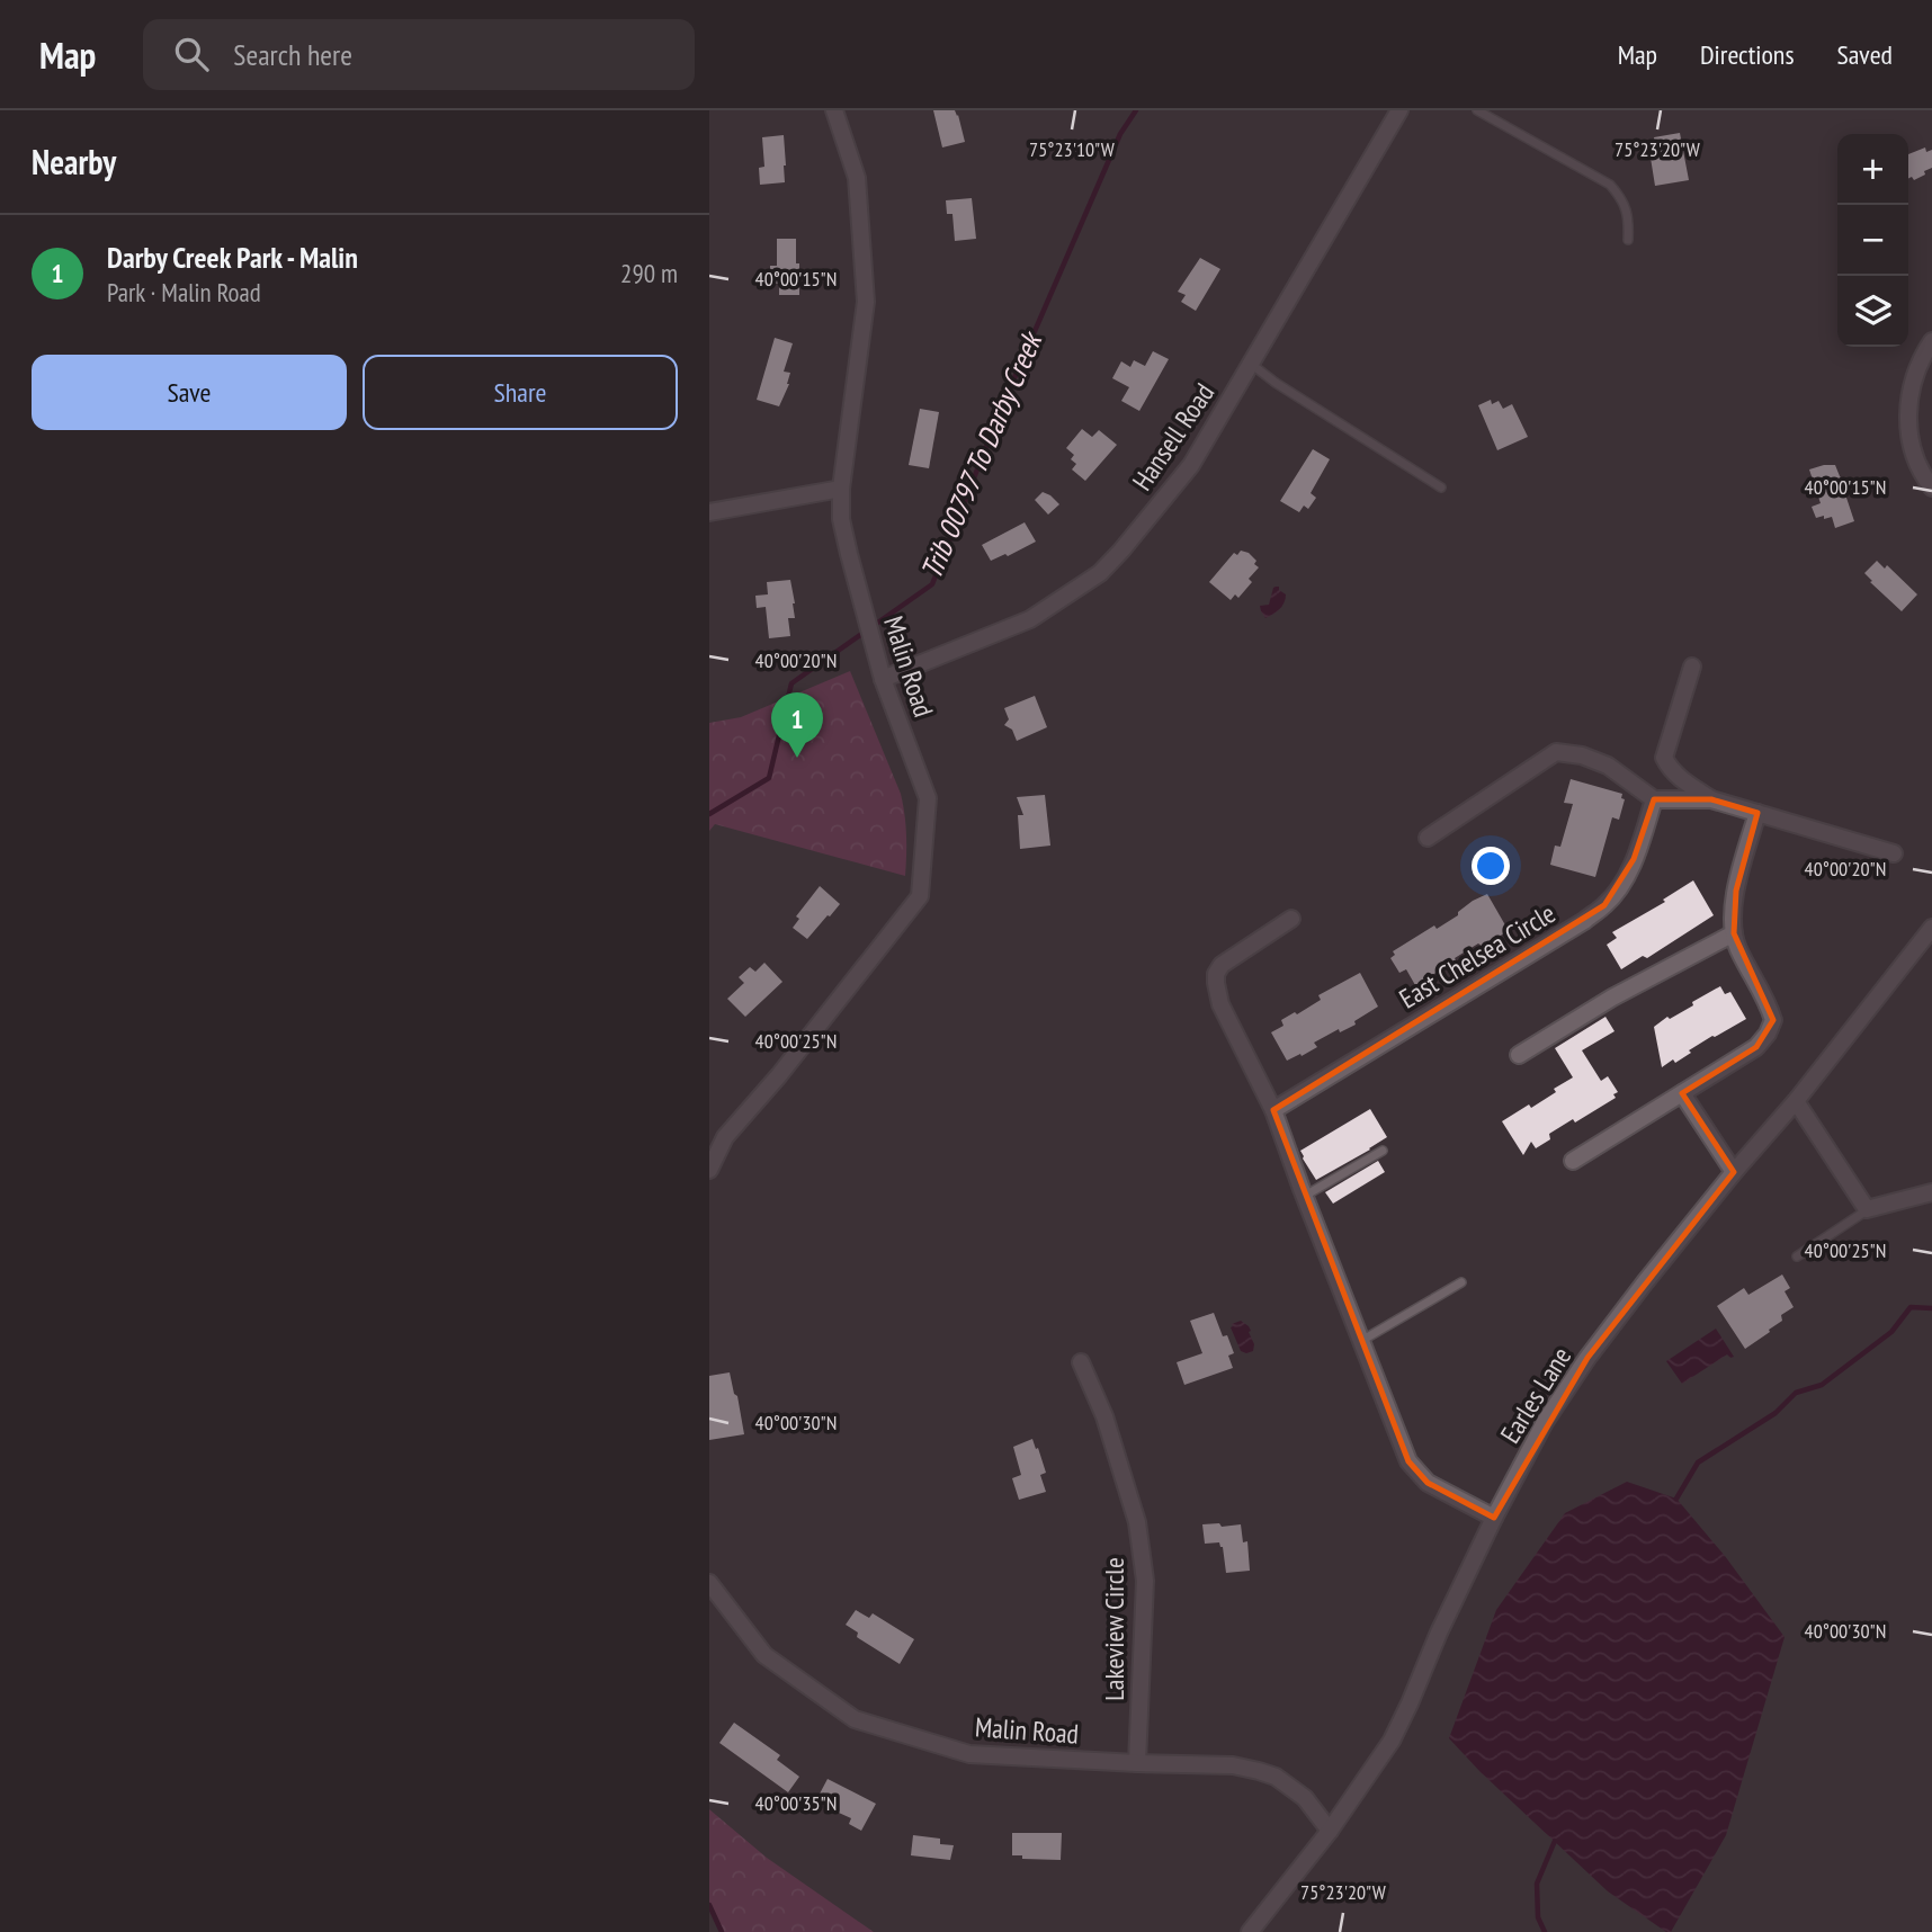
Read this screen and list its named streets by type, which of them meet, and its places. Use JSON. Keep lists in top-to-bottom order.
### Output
{
  "streets": {
    "street": [
      "Hansell Road",
      "Malin Road",
      "East Chelsea Circle",
      "Earles Lane",
      "Lakeview Circle"
    ]
  },
  "crossings": [
    ["Hansell Road", "Malin Road"],
    ["Malin Road", "Earles Lane"],
    ["Malin Road", "Lakeview Circle"]
  ],
  "water": ["Trib 00797 To Darby Creek"],
  "page": {
    "header": "Map",
    "search": "Search here",
    "nav": ["Map", "Directions", "Saved"],
    "heading": "Nearby",
    "map_buttons": ["+", "−"],
    "list": [
      {
        "mark": "1",
        "name": "Darby Creek Park - Malin",
        "note": "Park · Malin Road",
        "value": "290 m"
      }
    ],
    "buttons": ["Save", "Share"],
    "pins": "1"
  },
  "coordinates": [
    "75°23'10\"W",
    "75°23'20\"W",
    "40°00'15\"N",
    "40°00'20\"N",
    "40°00'25\"N",
    "40°00'30\"N",
    "40°00'35\"N"
  ]
}
